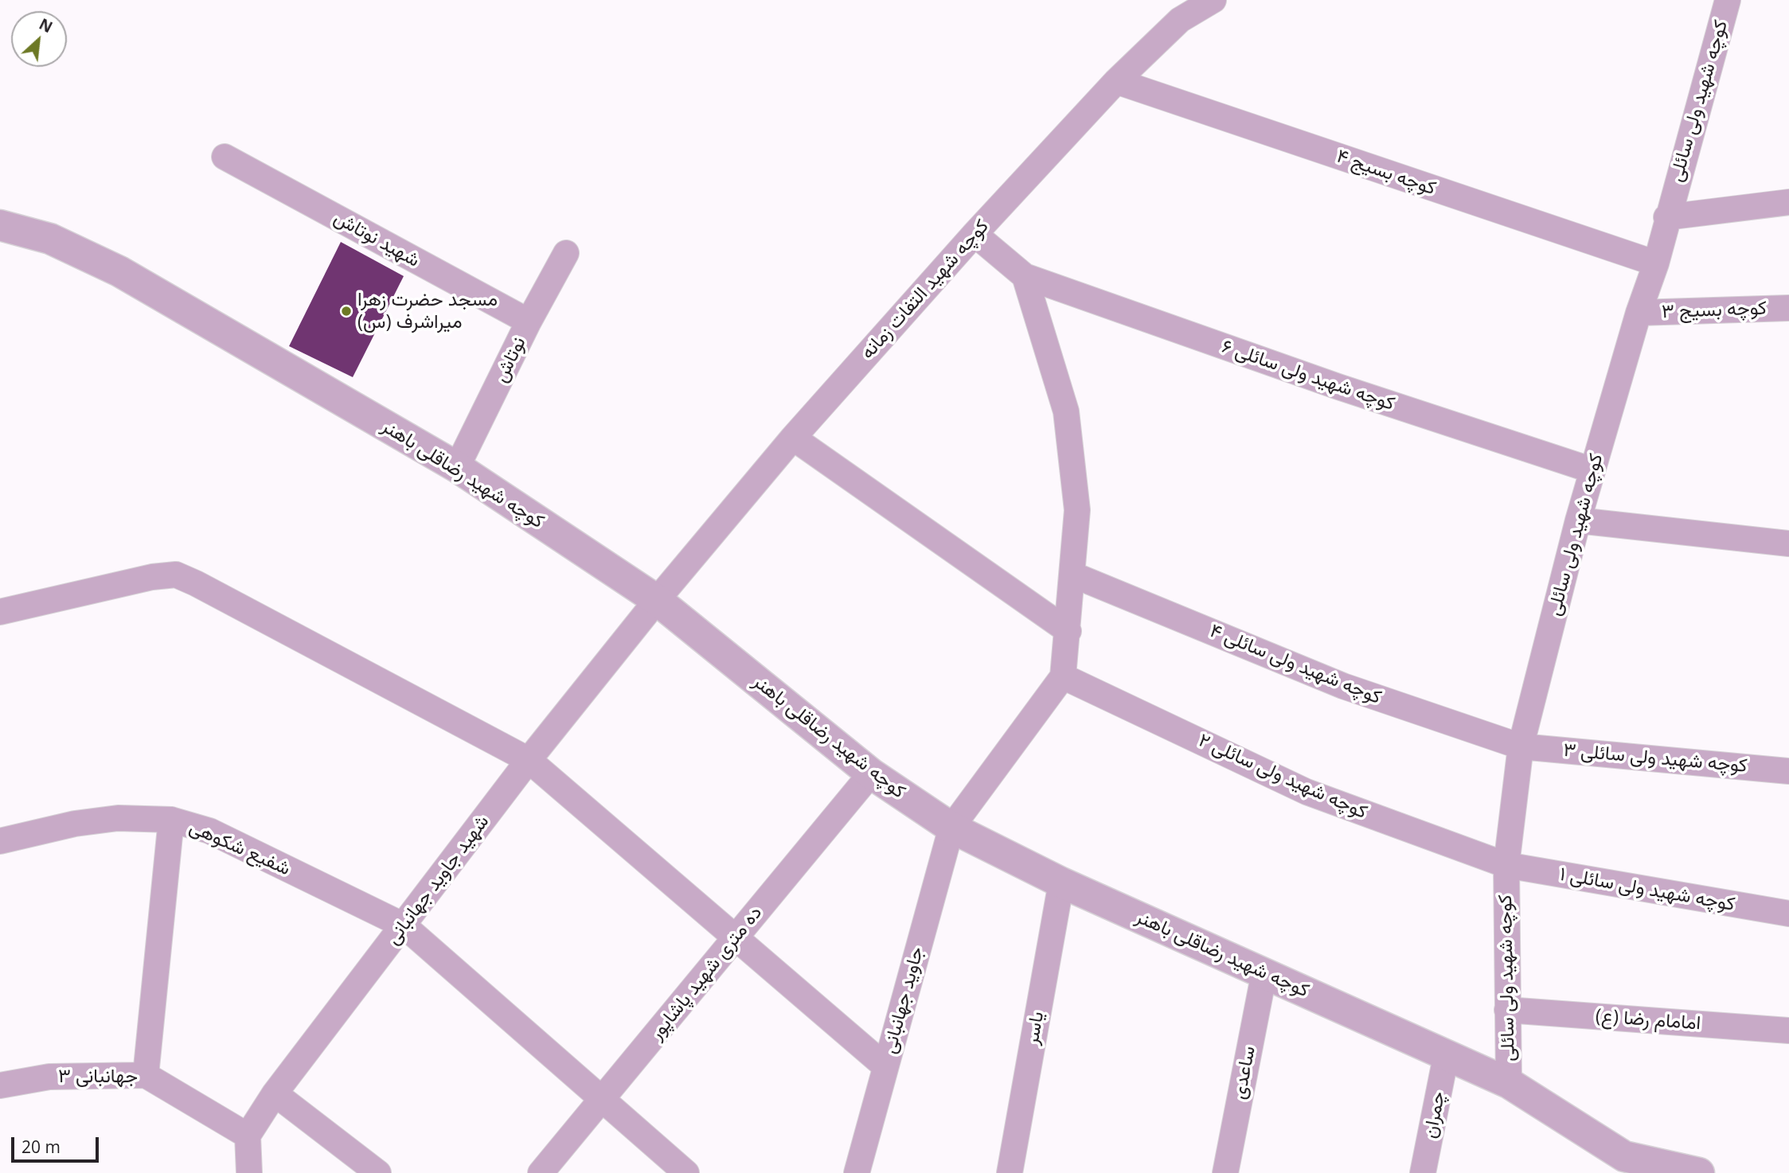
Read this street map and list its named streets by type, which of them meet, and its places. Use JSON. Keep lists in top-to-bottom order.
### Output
{
  "streets": {
    "street": [
      "کوچه شهید ولی سائلی",
      "کوچه بسیج ۴",
      "شهید نوتاش",
      "کوچه شهید التفات زمانه",
      "کوچه بسیج ۳",
      "نوتاش",
      "کوچه شهید ولی سائلی ۶",
      "کوچه شهید رضاقلی باهنر",
      "کوچه شهید ولی سائلی ۴",
      "کوچه شهید ولی سائلی ۳",
      "کوچه شهید ولی سائلی ۲",
      "شفیع شکوهی",
      "شهید جاوید جهانبانی",
      "کوچه شهید ولی سائلی ۱",
      "ده متری شهید پاشاپور",
      "جاوید جهانبانی",
      "امامام رضا (ع)",
      "یاسر",
      "ساعدی",
      "جهانبانی ۳",
      "چمران"
    ]
  },
  "crossings": [
    ["کوچه شهید ولی سائلی", "کوچه بسیج ۴"],
    ["کوچه شهید ولی سائلی", "کوچه بسیج ۳"],
    ["کوچه شهید ولی سائلی", "کوچه شهید ولی سائلی ۶"],
    ["کوچه شهید ولی سائلی", "کوچه شهید رضاقلی باهنر"],
    ["کوچه شهید ولی سائلی", "کوچه شهید ولی سائلی ۴"],
    ["کوچه شهید ولی سائلی", "کوچه شهید ولی سائلی ۳"],
    ["کوچه شهید ولی سائلی", "کوچه شهید ولی سائلی ۲"],
    ["کوچه شهید ولی سائلی", "کوچه شهید ولی سائلی ۱"],
    ["کوچه شهید ولی سائلی", "امامام رضا (ع)"],
    ["کوچه بسیج ۴", "کوچه شهید التفات زمانه"],
    ["شهید نوتاش", "نوتاش"],
    ["کوچه شهید التفات زمانه", "کوچه شهید رضاقلی باهنر"],
    ["کوچه شهید التفات زمانه", "شهید جاوید جهانبانی"],
    ["نوتاش", "کوچه شهید رضاقلی باهنر"],
    ["کوچه شهید رضاقلی باهنر", "شهید جاوید جهانبانی"],
    ["کوچه شهید رضاقلی باهنر", "ده متری شهید پاشاپور"],
    ["کوچه شهید رضاقلی باهنر", "جاوید جهانبانی"],
    ["کوچه شهید رضاقلی باهنر", "یاسر"],
    ["کوچه شهید رضاقلی باهنر", "ساعدی"],
    ["کوچه شهید رضاقلی باهنر", "چمران"],
    ["کوچه شهید ولی سائلی ۴", "کوچه شهید ولی سائلی ۳"],
    ["کوچه شهید ولی سائلی ۲", "کوچه شهید ولی سائلی ۱"],
    ["شفیع شکوهی", "شهید جاوید جهانبانی"],
    ["شفیع شکوهی", "ده متری شهید پاشاپور"],
    ["شهید جاوید جهانبانی", "جهانبانی ۳"]
  ],
  "places": ["مسجد حضرت زهرا (س) میراشرف"],
  "scale_bar": "20 m",
  "north": "top right"
}
